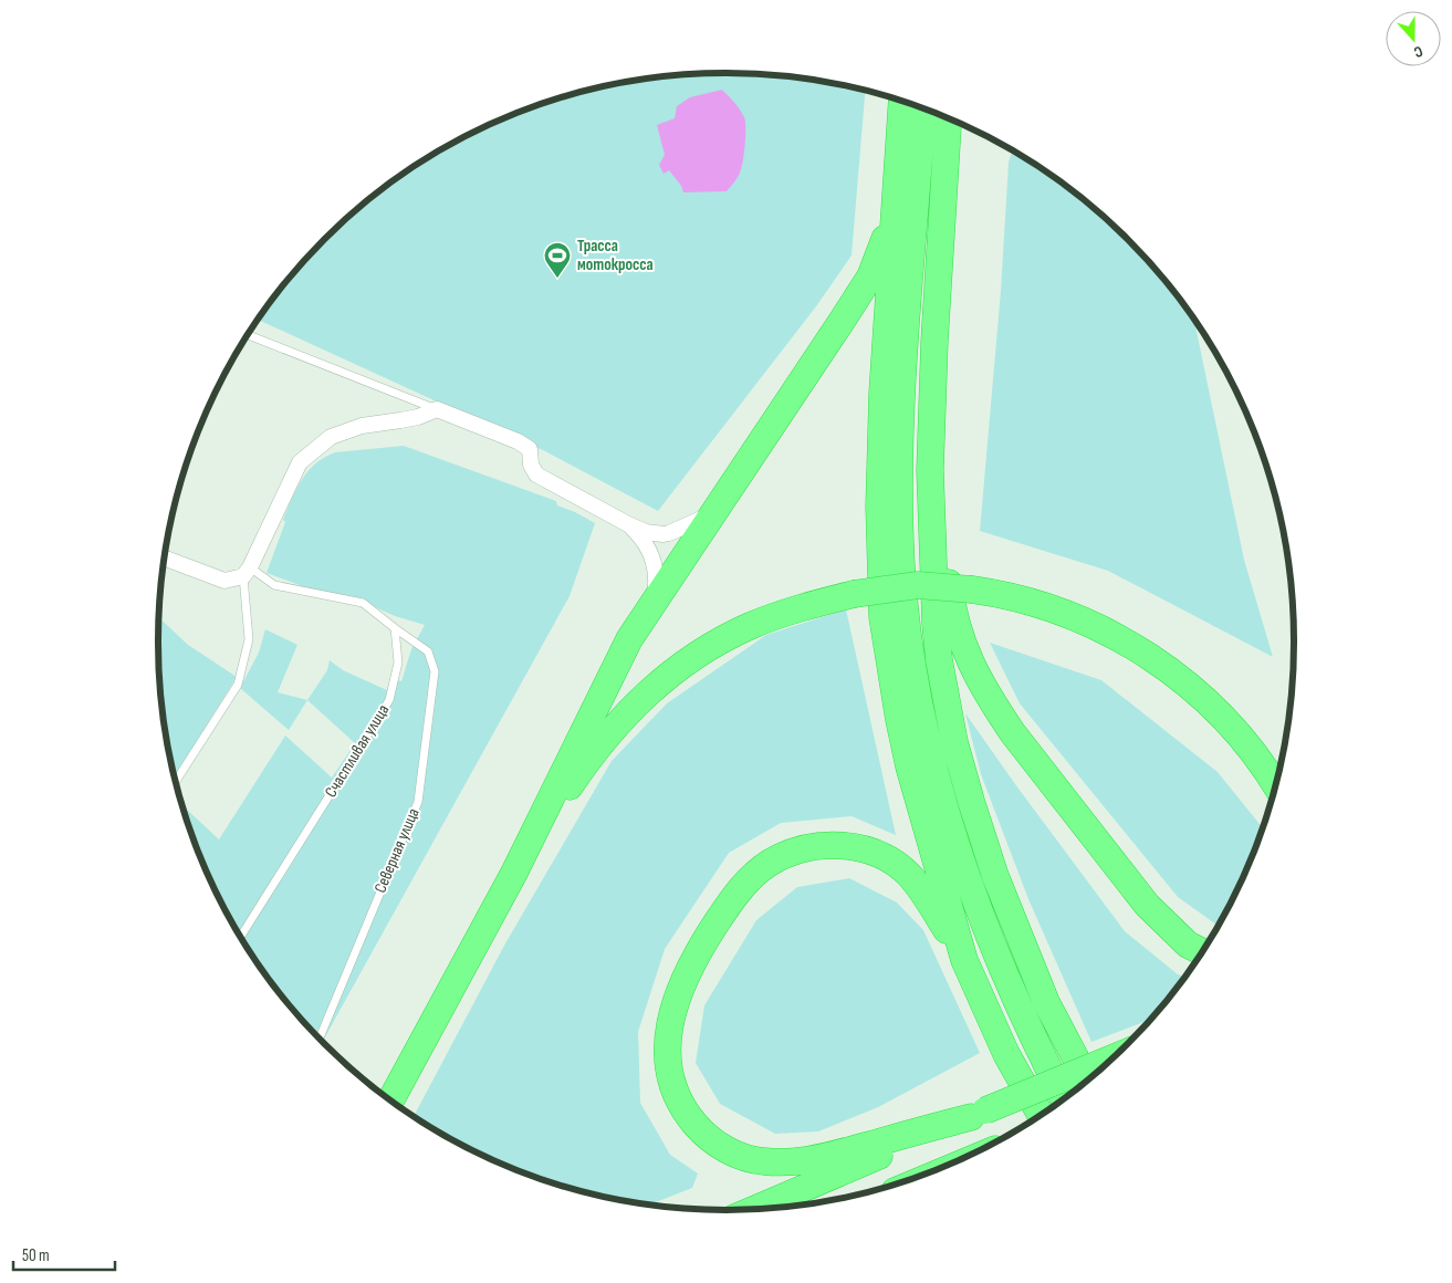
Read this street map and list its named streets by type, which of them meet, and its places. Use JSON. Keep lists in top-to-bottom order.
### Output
{
  "streets": {
    "lane": ["Счастливая улица", "Северная улица"]
  },
  "crossings": [
    ["Счастливая улица", "Северная улица"]
  ],
  "places": {
    "sports": ["Трасса мотокросса"]
  },
  "scale_bar": "50 m",
  "north": "bottom"
}
